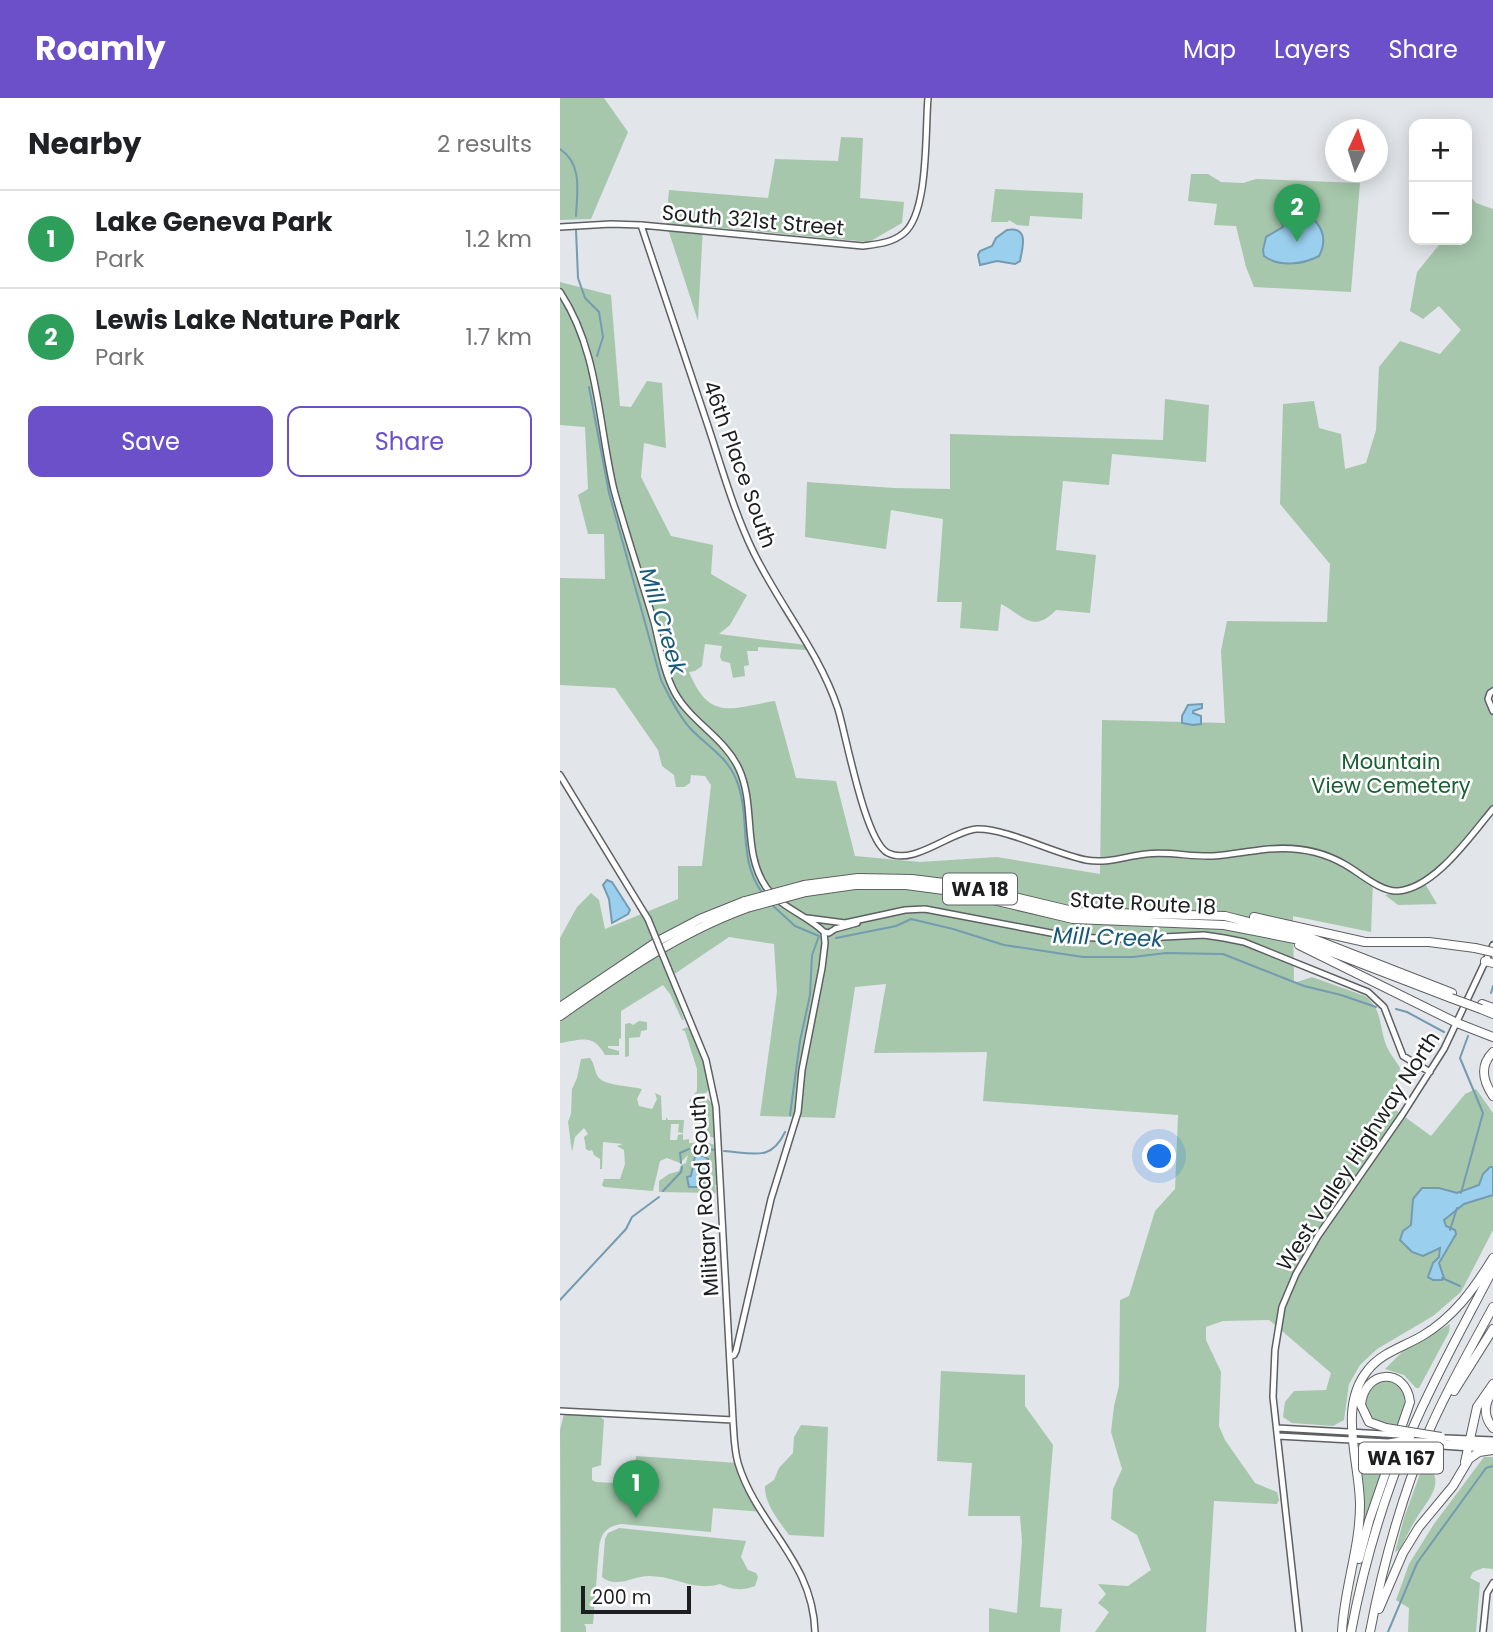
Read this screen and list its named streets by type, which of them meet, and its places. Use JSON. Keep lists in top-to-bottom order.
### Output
{
  "streets": {
    "highway": ["WA 18", "State Route 18", "WA 167"],
    "main road": [
      "South 321st Street",
      "46th Place South",
      "West Valley Highway North",
      "Military Road South"
    ]
  },
  "crossings": [
    ["South 321st Street", "46th Place South"]
  ],
  "water": ["Mill Creek"],
  "parks": ["Mountain View Cemetery"],
  "scale_bar": "200 m",
  "north": "top",
  "page": {
    "header": "Roamly",
    "nav": ["Map", "Layers", "Share"],
    "heading": ["Nearby", "2 results"],
    "map_buttons": ["+", "−"],
    "pins": ["2", "1"],
    "list": [
      {
        "mark": "1",
        "name": "Lake Geneva Park",
        "note": "Park",
        "value": "1.2 km"
      },
      {
        "mark": "2",
        "name": "Lewis Lake Nature Park",
        "note": "Park",
        "value": "1.7 km"
      }
    ],
    "buttons": ["Save", "Share"],
    "scale": "200 m"
  }
}
